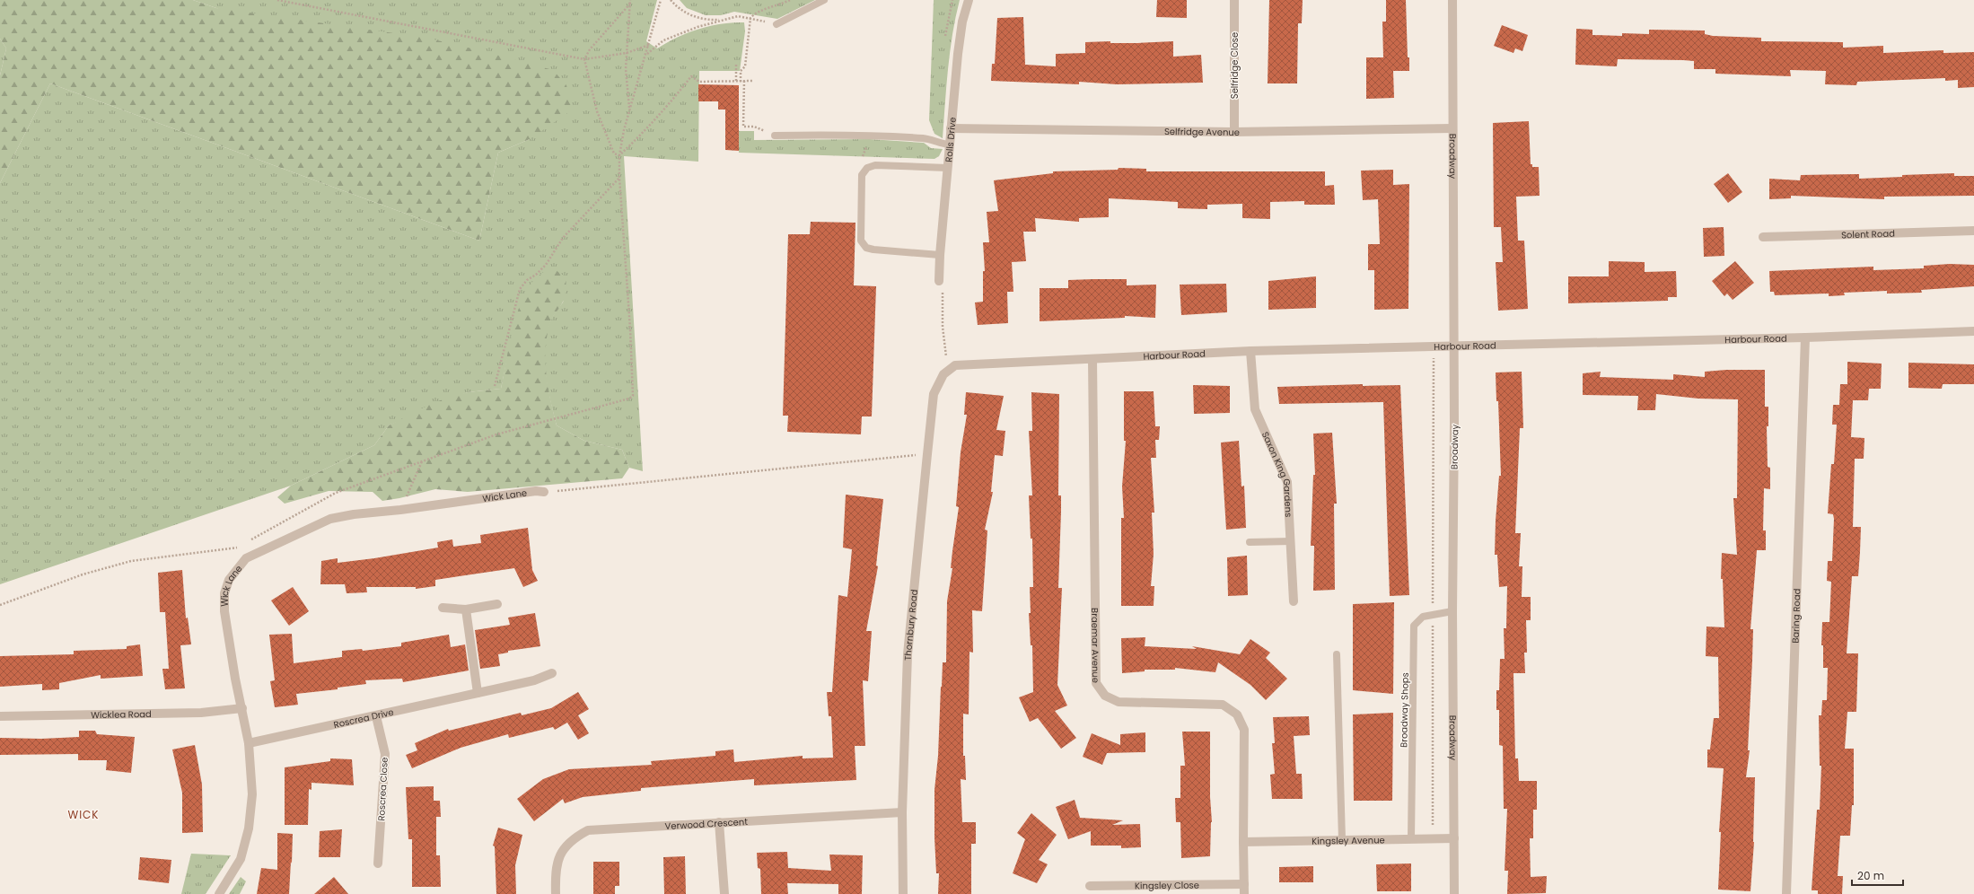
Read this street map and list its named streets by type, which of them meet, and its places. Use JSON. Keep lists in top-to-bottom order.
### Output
{
  "streets": {
    "street": [
      "Selfridge Close",
      "Selfridge Avenue",
      "Rolls Drive",
      "Broadway",
      "Solent Road",
      "Harbour Road",
      "Saxon King Gardens",
      "Wick Lane",
      "Baring Road",
      "Thornbury Road",
      "Braemar Avenue",
      "Wicklea Road",
      "Roscrea Drive",
      "Roscrea Close",
      "Verwood Crescent",
      "Kingsley Avenue",
      "Kingsley Close"
    ],
    "lane": ["Broadway Shops"]
  },
  "crossings": [
    ["Selfridge Close", "Selfridge Avenue"],
    ["Selfridge Avenue", "Rolls Drive"],
    ["Selfridge Avenue", "Broadway"],
    ["Broadway", "Harbour Road"],
    ["Broadway", "Broadway Shops"],
    ["Broadway", "Kingsley Avenue"],
    ["Harbour Road", "Saxon King Gardens"],
    ["Harbour Road", "Baring Road"],
    ["Harbour Road", "Thornbury Road"],
    ["Harbour Road", "Braemar Avenue"],
    ["Wick Lane", "Wicklea Road"],
    ["Wick Lane", "Roscrea Drive"],
    ["Thornbury Road", "Verwood Crescent"],
    ["Braemar Avenue", "Kingsley Avenue"],
    ["Braemar Avenue", "Kingsley Close"],
    ["Broadway Shops", "Kingsley Avenue"],
    ["Roscrea Drive", "Roscrea Close"]
  ],
  "districts": ["WICK"],
  "scale_bar": "20 m"
}
